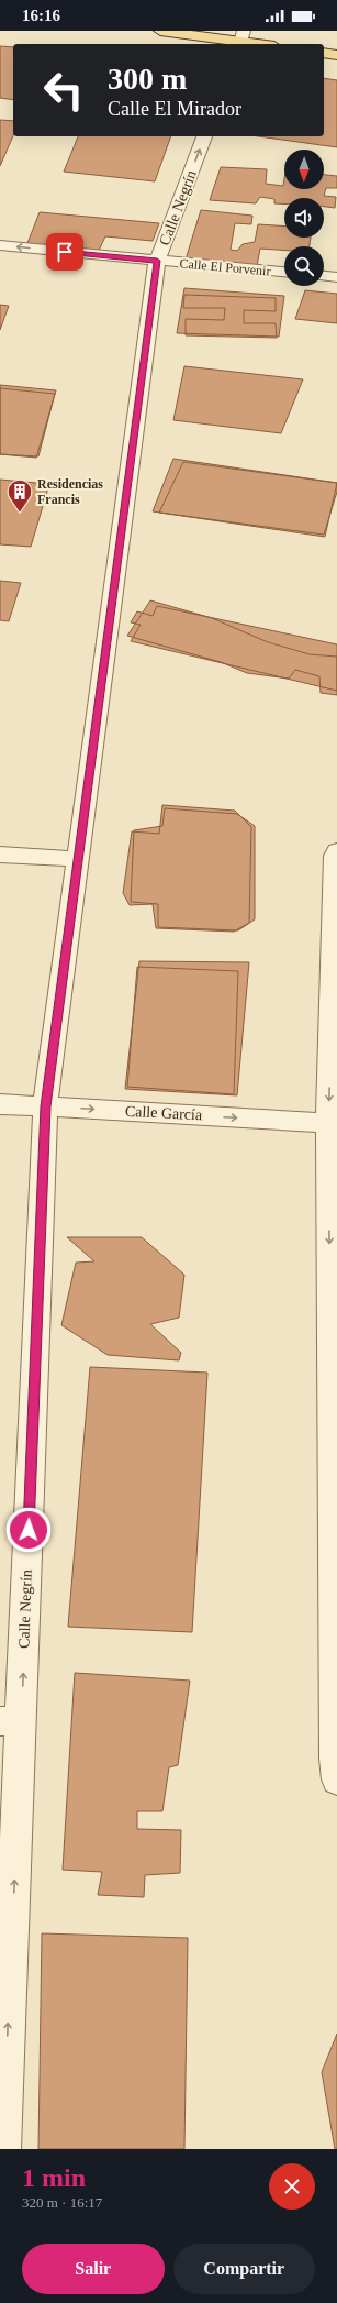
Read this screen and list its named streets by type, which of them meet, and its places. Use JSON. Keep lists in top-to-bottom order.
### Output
{
  "streets": {
    "street": ["Calle Negrín", "Calle El Porvenir", "Calle García"]
  },
  "crossings": [
    ["Calle Negrín", "Calle El Porvenir"],
    ["Calle Negrín", "Calle García"]
  ],
  "one_way": ["Calle Negrín", "Calle El Porvenir", "Calle García"],
  "places": {
    "building": ["Residencias Francis"]
  },
  "north": "bottom",
  "page": {
    "status": "16:16",
    "turn": ["300 m", "Calle El Mirador"],
    "heading": ["1 min", "320 m · 16:17"],
    "buttons": ["Salir", "Compartir"]
  }
}
